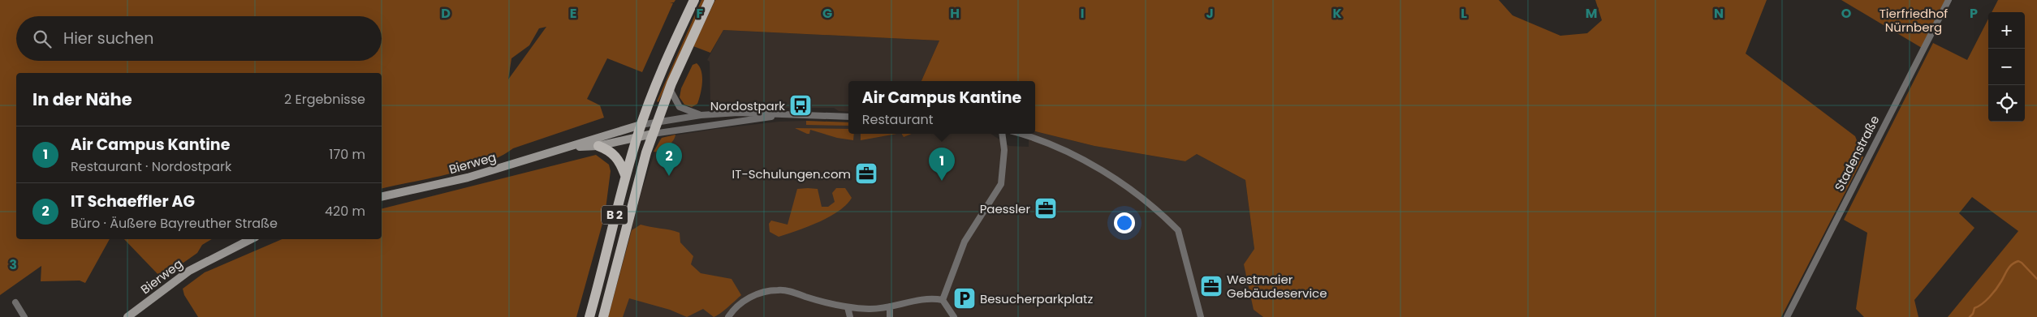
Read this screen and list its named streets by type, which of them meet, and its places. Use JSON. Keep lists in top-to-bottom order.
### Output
{
  "streets": {
    "main road": ["Bierweg", "B 2"],
    "street": ["Stadenstraße"]
  },
  "crossings": [
    ["Bierweg", "B 2"]
  ],
  "parks": ["Tierfriedhof Nürnberg"],
  "places": {
    "bus stop": ["Nordostpark"],
    "office": ["IT-Schulungen.com", "Paessler", "Westmaier Gebäudeservice"],
    "parking": ["Besucherparkplatz"]
  },
  "page": {
    "map_buttons": ["+", "−"],
    "search": "Hier suchen",
    "heading": ["In der Nähe", "2 Ergebnisse"],
    "popup": ["Air Campus Kantine", "Restaurant"],
    "list": [
      {
        "mark": "1",
        "name": "Air Campus Kantine",
        "note": "Restaurant · Nordostpark",
        "value": "170 m"
      },
      {
        "mark": "2",
        "name": "IT Schaeffler AG",
        "note": "Büro · Äußere Bayreuther Straße",
        "value": "420 m"
      }
    ],
    "pins": ["2", "1"]
  },
  "grid": {
    "columns": [
      "D",
      "E",
      "F",
      "G",
      "H",
      "I",
      "J",
      "K",
      "L",
      "M",
      "N",
      "O",
      "P"
    ],
    "rows": ["3"]
  }
}
